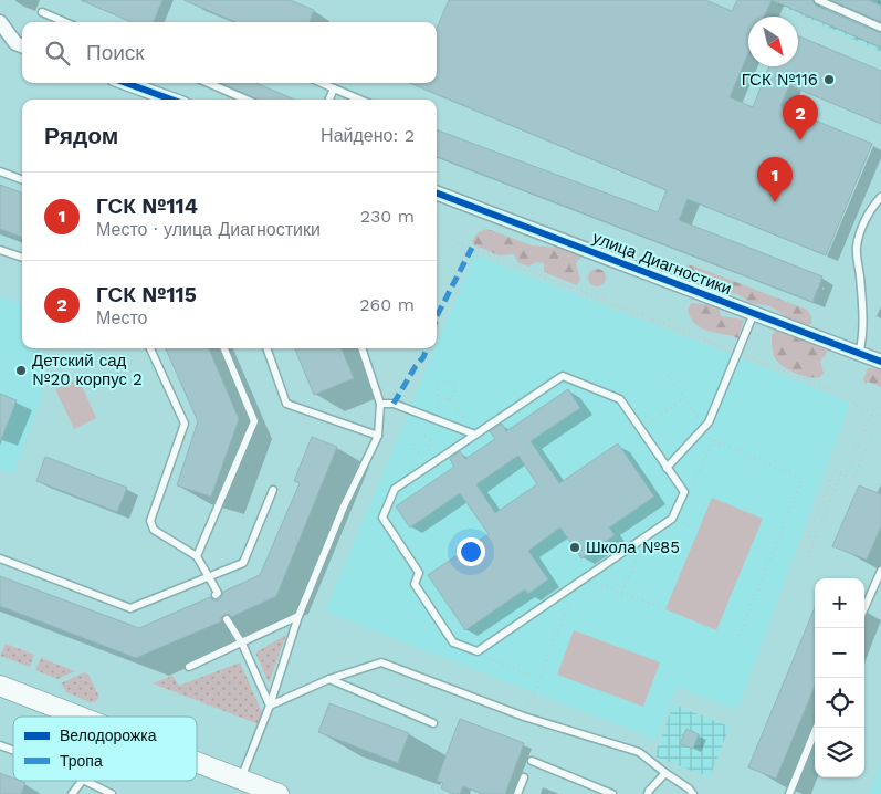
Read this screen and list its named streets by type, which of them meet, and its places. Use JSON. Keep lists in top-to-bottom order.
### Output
{
  "streets": {
    "street": ["улица Диагностики"]
  },
  "places": ["ГСК №116", "Детский сад №20 корпус 2", "Школа №85"],
  "legend": ["Велодорожка", "Тропа"],
  "north": "bottom right",
  "page": {
    "search": "Поиск",
    "pins": ["2", "1"],
    "heading": ["Рядом", "Найдено: 2"],
    "list": [
      {
        "mark": "1",
        "name": "ГСК №114",
        "note": "Место · улица Диагностики",
        "value": "230 m"
      },
      {
        "mark": "2",
        "name": "ГСК №115",
        "note": "Место",
        "value": "260 m"
      }
    ],
    "map_buttons": ["+", "−"]
  }
}
